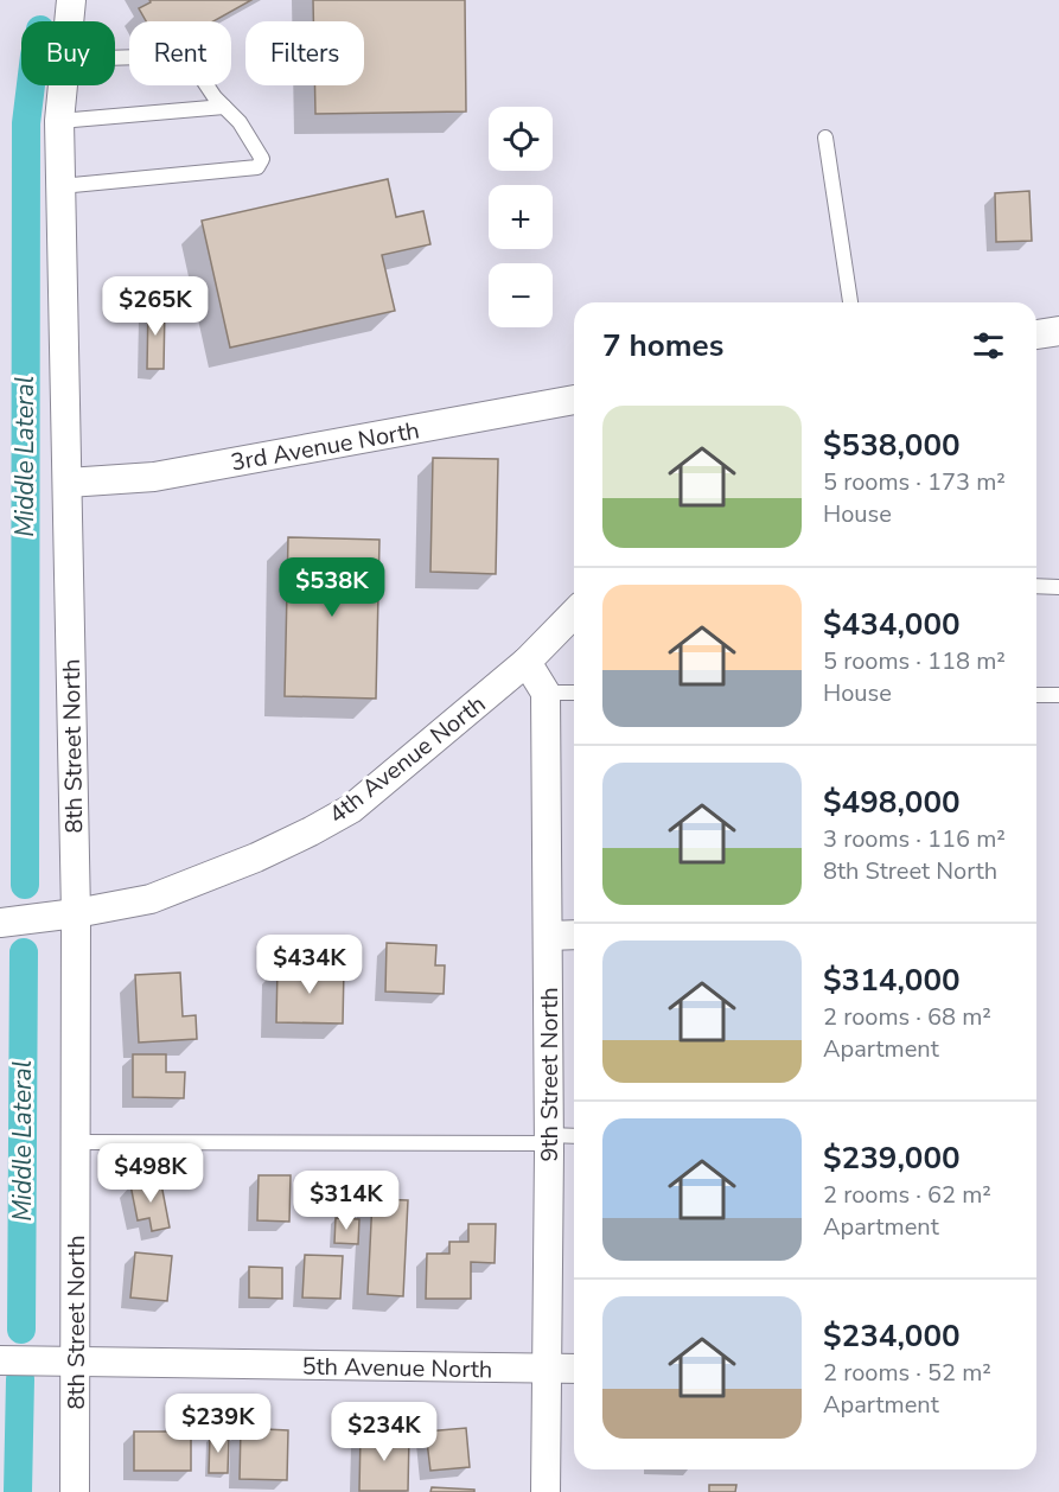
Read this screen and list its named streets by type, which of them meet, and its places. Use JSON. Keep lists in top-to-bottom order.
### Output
{
  "streets": {
    "street": [
      "3rd Avenue North",
      "8th Street North",
      "4th Avenue North",
      "9th Street North",
      "5th Avenue North"
    ]
  },
  "crossings": [
    ["3rd Avenue North", "8th Street North"],
    ["8th Street North", "4th Avenue North"],
    ["8th Street North", "5th Avenue North"],
    ["9th Street North", "5th Avenue North"]
  ],
  "water": ["Middle Lateral"],
  "page": {
    "chip": ["Buy", "Rent", "Filters"],
    "map_buttons": ["+", "−"],
    "price": [
      "$265K",
      "$538K",
      "$434K",
      "$498K",
      "$314K",
      "$239K",
      "$234K"
    ],
    "heading": "7 homes",
    "list": [
      {
        "name": "$538,000",
        "note": "5 rooms · 173 m² · House"
      },
      {
        "name": "$434,000",
        "note": "5 rooms · 118 m² · House"
      },
      {
        "name": "$498,000",
        "note": "3 rooms · 116 m² · 8th Street North"
      },
      {
        "name": "$314,000",
        "note": "2 rooms · 68 m² · Apartment"
      },
      {
        "name": "$239,000",
        "note": "2 rooms · 62 m² · Apartment"
      },
      {
        "name": "$234,000",
        "note": "2 rooms · 52 m² · Apartment"
      }
    ]
  }
}
